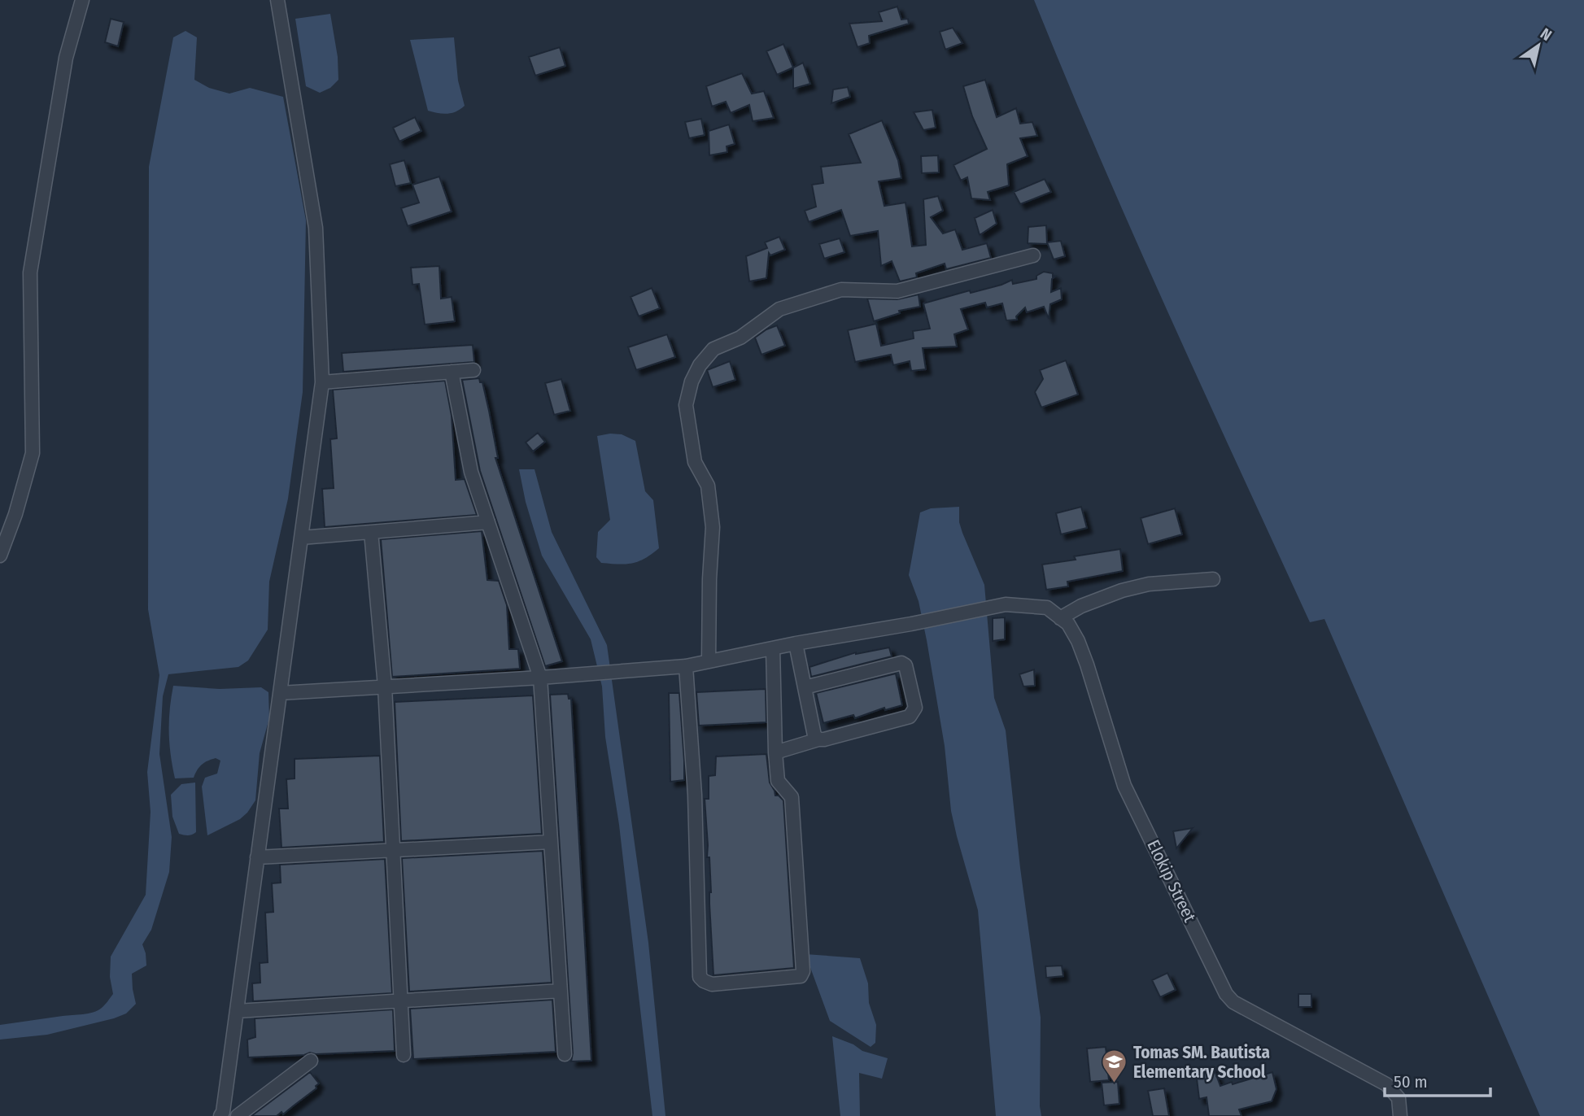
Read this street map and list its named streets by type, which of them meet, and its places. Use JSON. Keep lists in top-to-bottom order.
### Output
{
  "streets": {
    "street": ["Elokip Street"]
  },
  "places": {
    "school or university": ["Tomas SM. Bautista Elementary School"]
  },
  "scale_bar": "50 m",
  "north": "top right"
}
